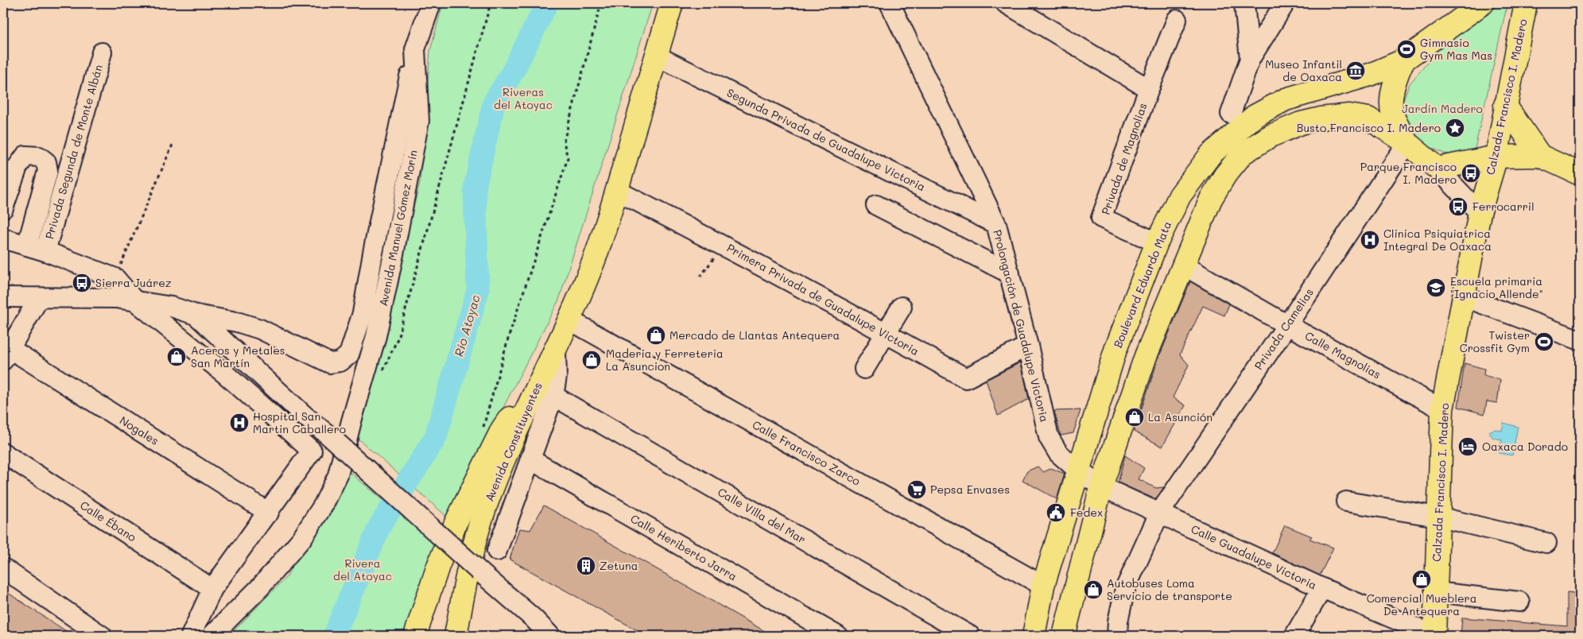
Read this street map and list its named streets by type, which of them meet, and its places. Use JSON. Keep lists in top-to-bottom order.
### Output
{
  "streets": {
    "main road": ["Calzada Francisco I. Madero", "Boulevard Eduardo Mata", "Avenida Constituyentes"],
    "street": [
      "Segunda Privada de Guadalupe Victoria",
      "Privada Segunda de Monte Albán",
      "Privada de Magnolias",
      "Avenida Manuel Gómez Morín",
      "Primera Privada de Guadalupe Victoria",
      "Prolongación de Guadalupe Victoria",
      "Privada Camelias",
      "Calle Magnolias",
      "Nogales",
      "Calle Francisco Zarco",
      "Calle Villa del Mar",
      "Calle Ébano",
      "Calle Heriberto Jarra",
      "Calle Guadalupe Victoria"
    ]
  },
  "crossings": [
    ["Calzada Francisco I. Madero", "Calle Magnolias"],
    ["Calzada Francisco I. Madero", "Calle Guadalupe Victoria"],
    ["Segunda Privada de Guadalupe Victoria", "Prolongación de Guadalupe Victoria"],
    ["Privada de Magnolias", "Boulevard Eduardo Mata"],
    ["Boulevard Eduardo Mata", "Prolongación de Guadalupe Victoria"],
    ["Boulevard Eduardo Mata", "Calle Francisco Zarco"],
    ["Boulevard Eduardo Mata", "Calle Guadalupe Victoria"],
    ["Primera Privada de Guadalupe Victoria", "Prolongación de Guadalupe Victoria"],
    ["Prolongación de Guadalupe Victoria", "Calle Guadalupe Victoria"],
    ["Privada Camelias", "Calle Magnolias"],
    ["Privada Camelias", "Calle Guadalupe Victoria"]
  ],
  "water": ["Río Atoyac"],
  "parks": ["Riveras del Atoyac", "Jardín Madero", "Rivera del Atoyac"],
  "places": {
    "sports": ["Gimnasio Gym Mas Mas", "Twister Crossfit Gym"],
    "museum": ["Museo Infantil de Oaxaca"],
    "place": ["Busto Francisco I. Madero"],
    "bus stop": ["Parque Francisco I. Madero", "Ferrocarril", "Sierra Juárez"],
    "hospital": ["Clinica Psiquiatrica Integral De Oaxaca", "Hospital San Martin Caballero"],
    "school or university": ["Escuela primaria \"Ignacio Allende\""],
    "shop": [
      "Mercado de Llantas Antequera",
      "Aceros y Metales San Martín",
      "Maderia y Ferreteria La Asuncion",
      "La Asunción",
      "Comercial Mueblera De Antequera",
      "Autobuses Loma Servicio de transporte"
    ],
    "hotel": ["Oaxaca Dorado"],
    "supermarket": ["Pepsa Envases"],
    "public building": ["Fedex"],
    "building": ["Zetuna"]
  }
}
